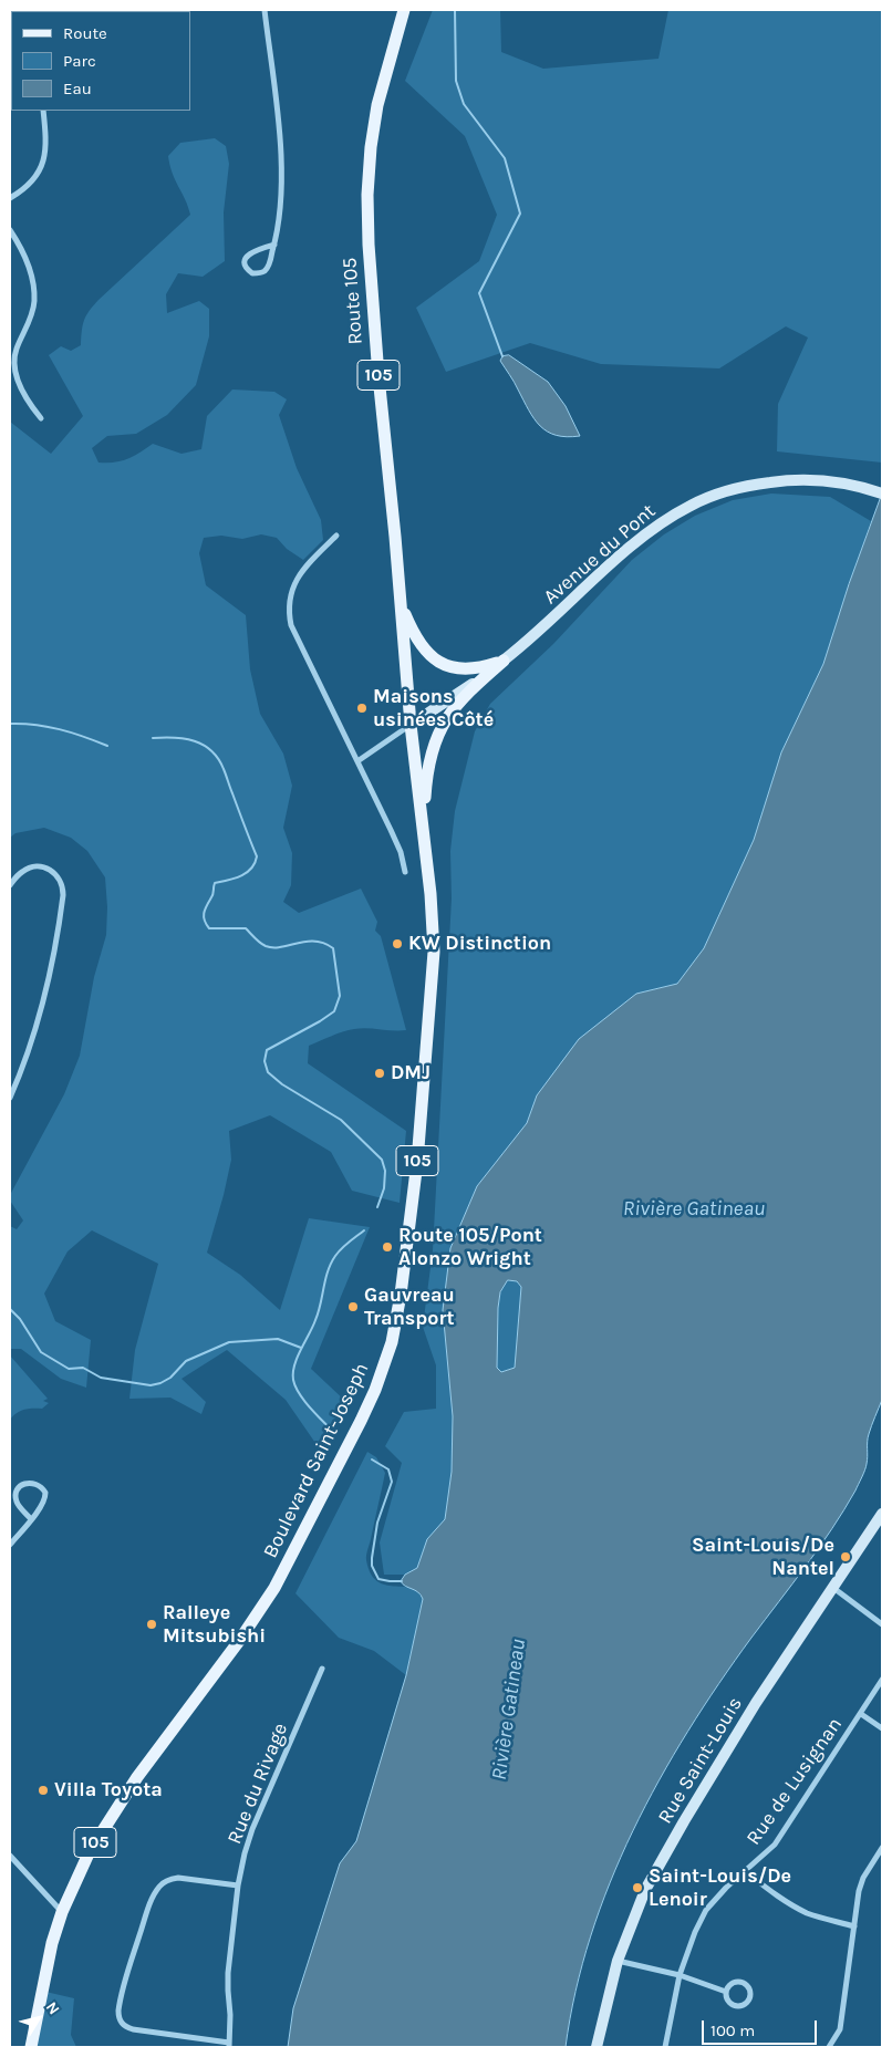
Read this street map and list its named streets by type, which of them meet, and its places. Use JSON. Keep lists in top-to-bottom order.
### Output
{
  "streets": {
    "main road": [
      "Route 105",
      "105",
      "Avenue du Pont",
      "Boulevard Saint-Joseph",
      "Rue Saint-Louis"
    ],
    "street": ["Rue de Lusignan", "Rue du Rivage"]
  },
  "crossings": [
    ["Route 105", "Avenue du Pont"],
    ["Route 105", "Boulevard Saint-Joseph"],
    ["Avenue du Pont", "Boulevard Saint-Joseph"]
  ],
  "water": ["Rivière Gatineau"],
  "places": [
    "Maisons usinées Côté",
    "KW Distinction",
    "DMJ",
    "Route 105/Pont Alonzo Wright",
    "Gauvreau Transport",
    "Saint-Louis/De Nantel",
    "Ralleye Mitsubishi",
    "Villa Toyota",
    "Saint-Louis/De Lenoir"
  ],
  "legend": ["Route", "Parc", "Eau"],
  "scale_bar": "100 m",
  "north": "top right"
}
